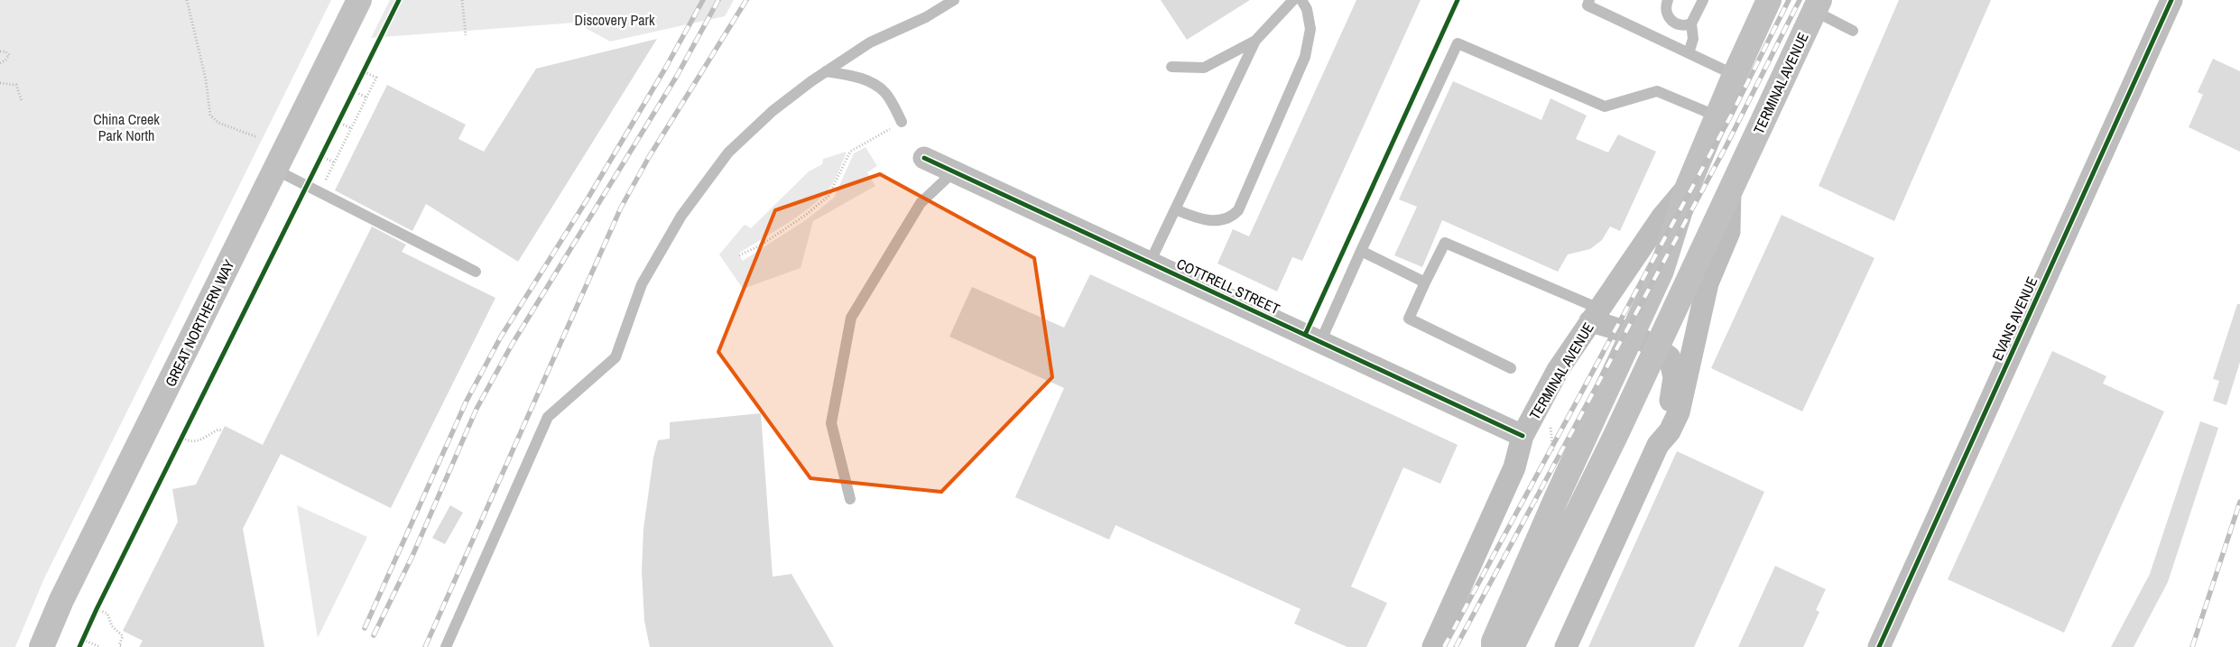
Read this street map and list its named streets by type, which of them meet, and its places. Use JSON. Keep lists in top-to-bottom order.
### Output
{
  "streets": {
    "main road": ["TERMINAL AVENUE", "GREAT NORTHERN WAY"],
    "street": ["COTTRELL STREET", "EVANS AVENUE"]
  },
  "crossings": [
    ["TERMINAL AVENUE", "COTTRELL STREET"]
  ],
  "parks": ["Discovery Park", "China Creek Park North"]
}
